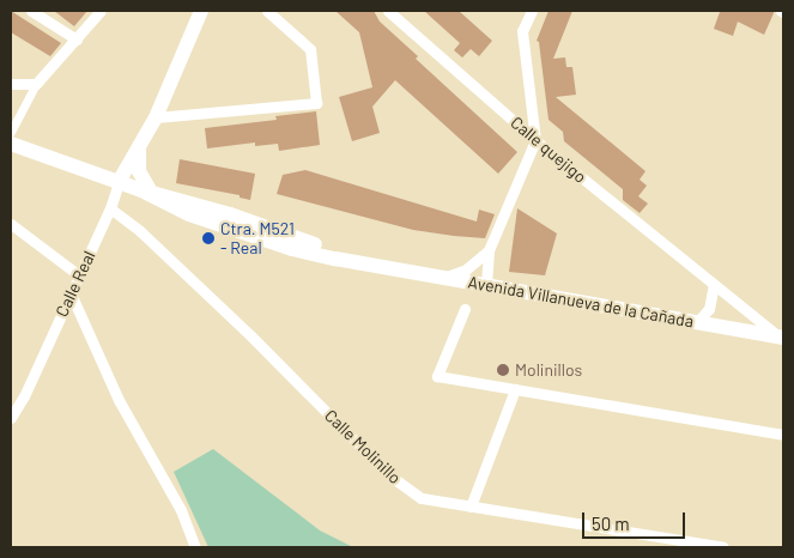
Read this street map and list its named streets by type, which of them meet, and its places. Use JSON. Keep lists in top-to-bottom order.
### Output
{
  "streets": {
    "main road": ["Calle Real", "Avenida Villanueva de la Cañada"],
    "street": ["Calle quejigo", "Calle Molinillo"]
  },
  "crossings": [
    ["Calle quejigo", "Avenida Villanueva de la Cañada"],
    ["Calle Real", "Avenida Villanueva de la Cañada"],
    ["Calle Real", "Calle Molinillo"]
  ],
  "places": ["Ctra. M521 - Real", "Molinillos"],
  "scale_bar": "50 m"
}
